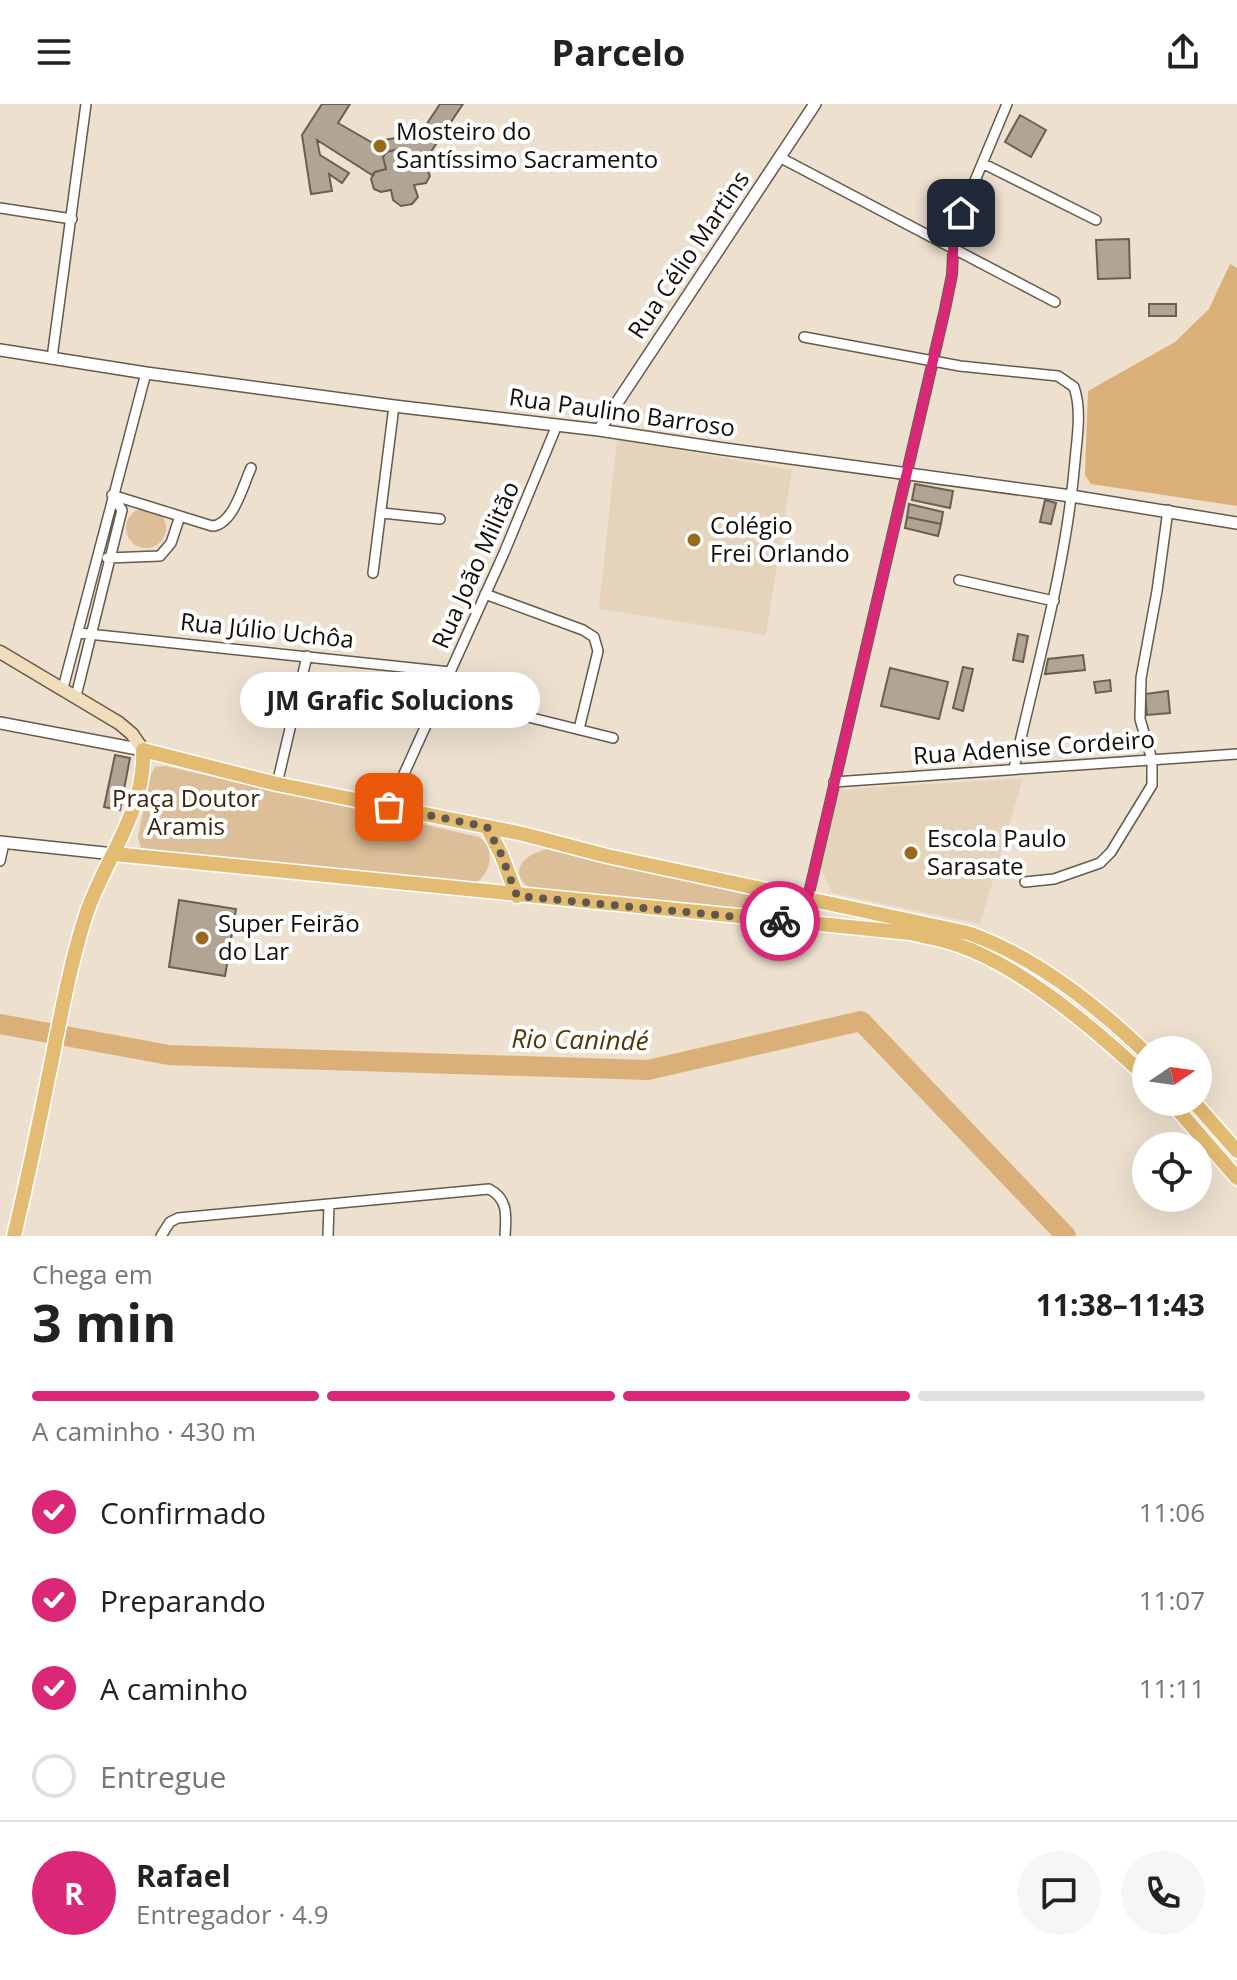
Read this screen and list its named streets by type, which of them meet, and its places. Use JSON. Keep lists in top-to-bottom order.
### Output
{
  "streets": {
    "street": [
      "Rua Célio Martins",
      "Rua Paulino Barroso",
      "Rua João Militão",
      "Rua Júlio Uchôa",
      "Rua Adenise Cordeiro"
    ]
  },
  "crossings": [
    ["Rua Célio Martins", "Rua Paulino Barroso"],
    ["Rua Paulino Barroso", "Rua João Militão"],
    ["Rua João Militão", "Rua Júlio Uchôa"]
  ],
  "water": ["Rio Canindé"],
  "parks": ["Praça Doutor Aramis"],
  "places": [
    "Mosteiro do Santíssimo Sacramento",
    "Colégio Frei Orlando",
    "JM Grafic Solucions",
    "Escola Paulo Sarasate",
    "Super Feirão do Lar"
  ],
  "north": "right",
  "page": {
    "header": "Parcelo",
    "bubble": "JM Grafic Solucions",
    "heading": ["3 min", "Chega em", "11:38–11:43"],
    "panel": ["Rafael", "Entregador · 4.9"],
    "bar": "A caminho · 430 m",
    "list": [
      ["Confirmado", "11:06"],
      ["Preparando", "11:07"],
      ["A caminho", "11:11"],
      "Entregue"
    ],
    "round": "R"
  }
}
